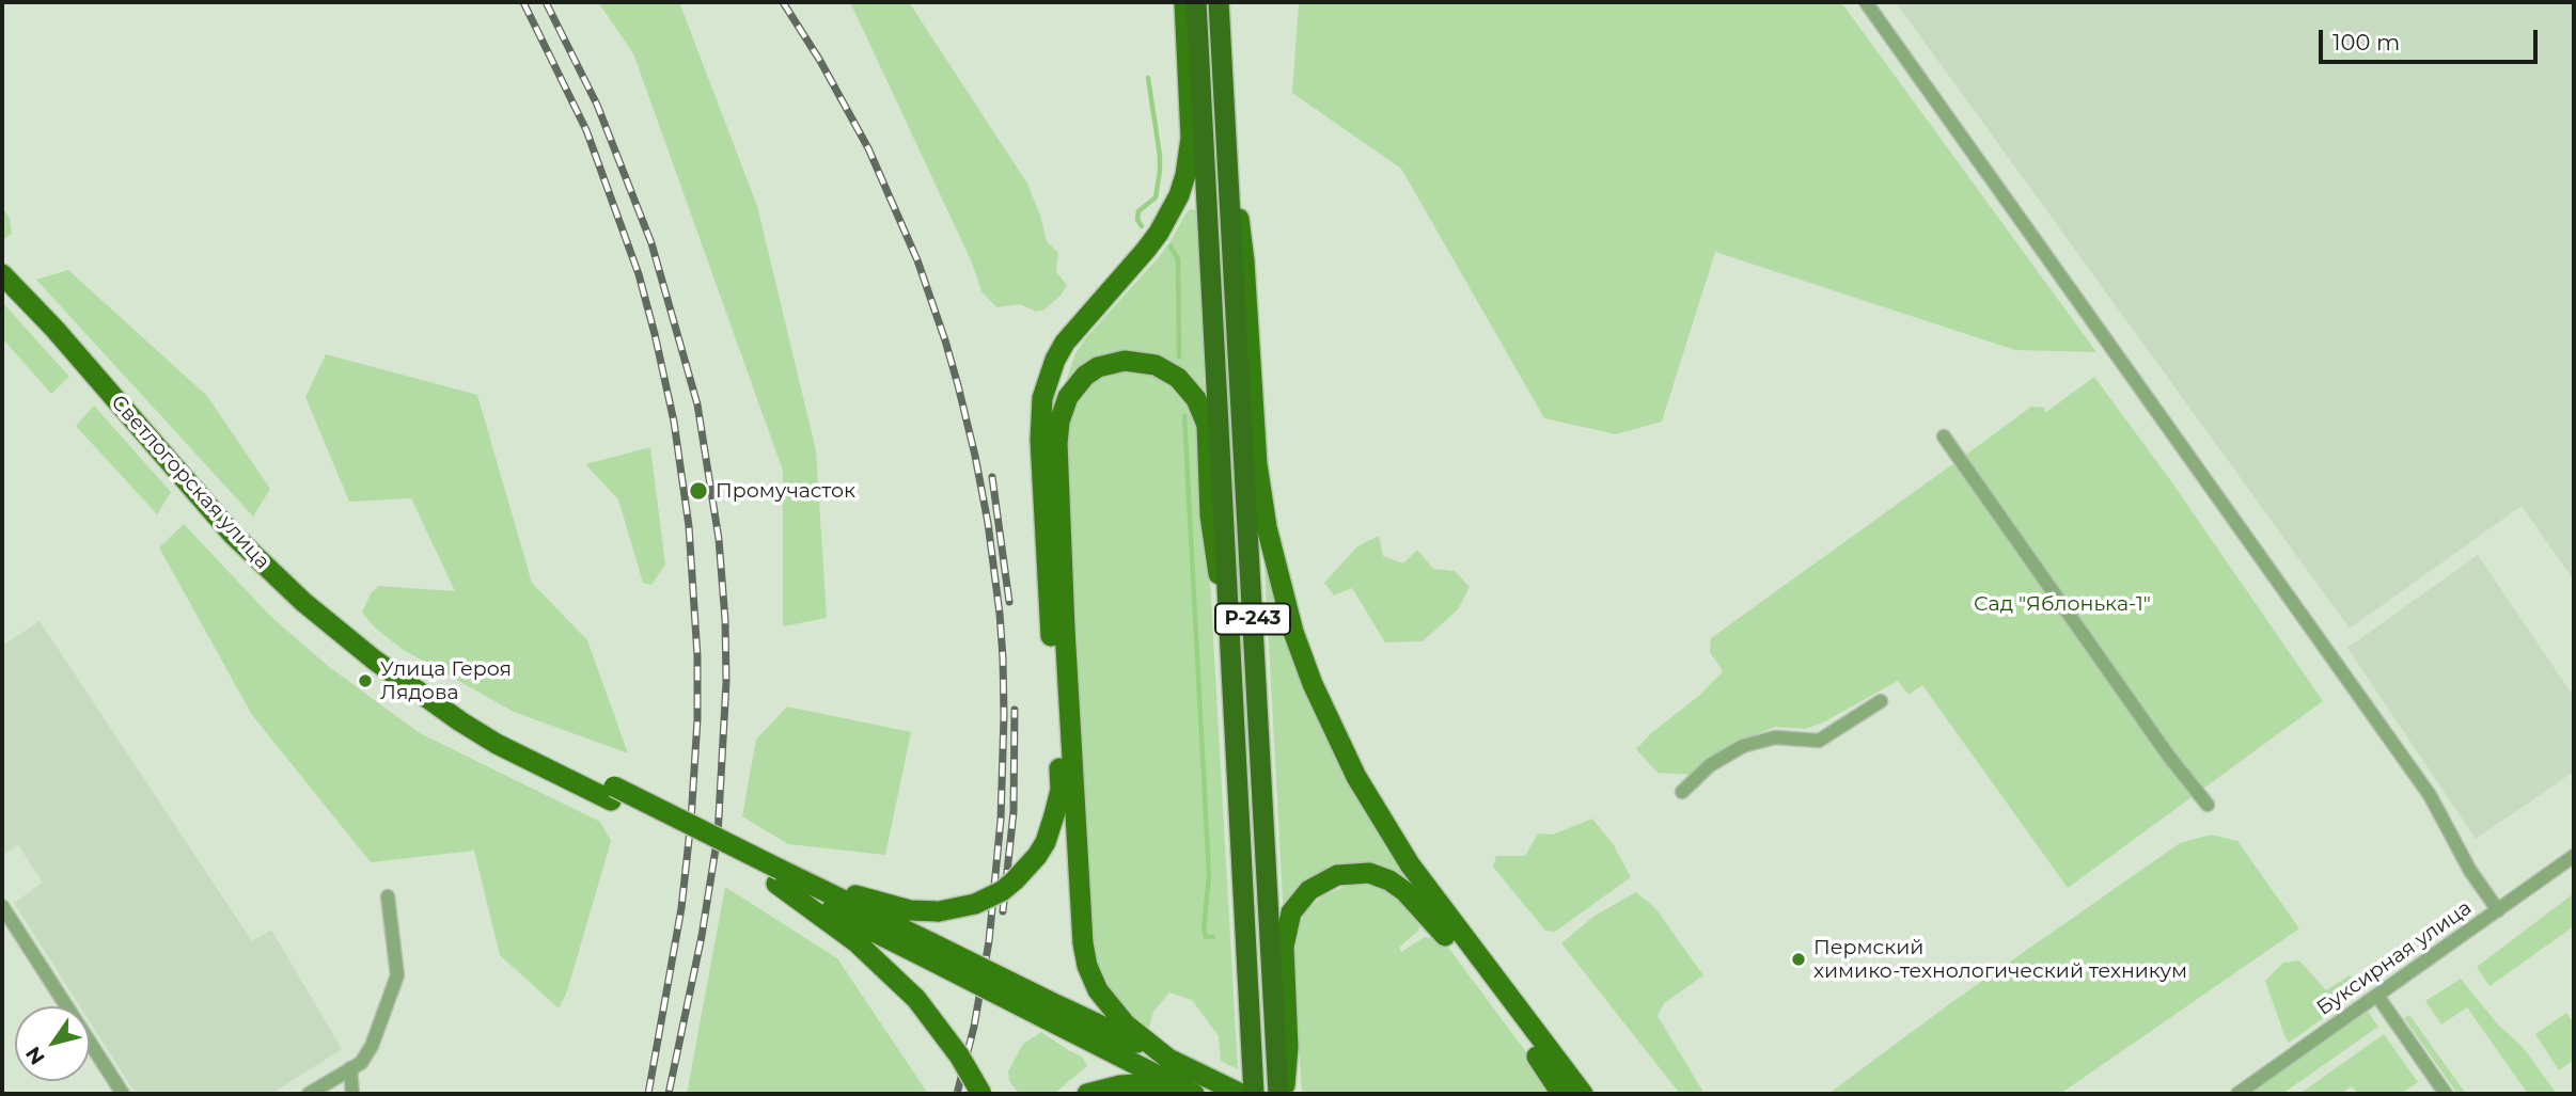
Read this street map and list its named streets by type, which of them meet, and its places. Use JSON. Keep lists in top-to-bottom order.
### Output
{
  "streets": {
    "highway": ["Р-243"],
    "main road": ["Светлогорская улица"],
    "street": ["Буксирная улица"]
  },
  "parks": ["Сад \"Яблонька-1\""],
  "places": ["Промучасток", "Улица Героя Лядова", "Пермский химико-технологический техникум"],
  "scale_bar": "100 m",
  "north": "bottom left"
}
